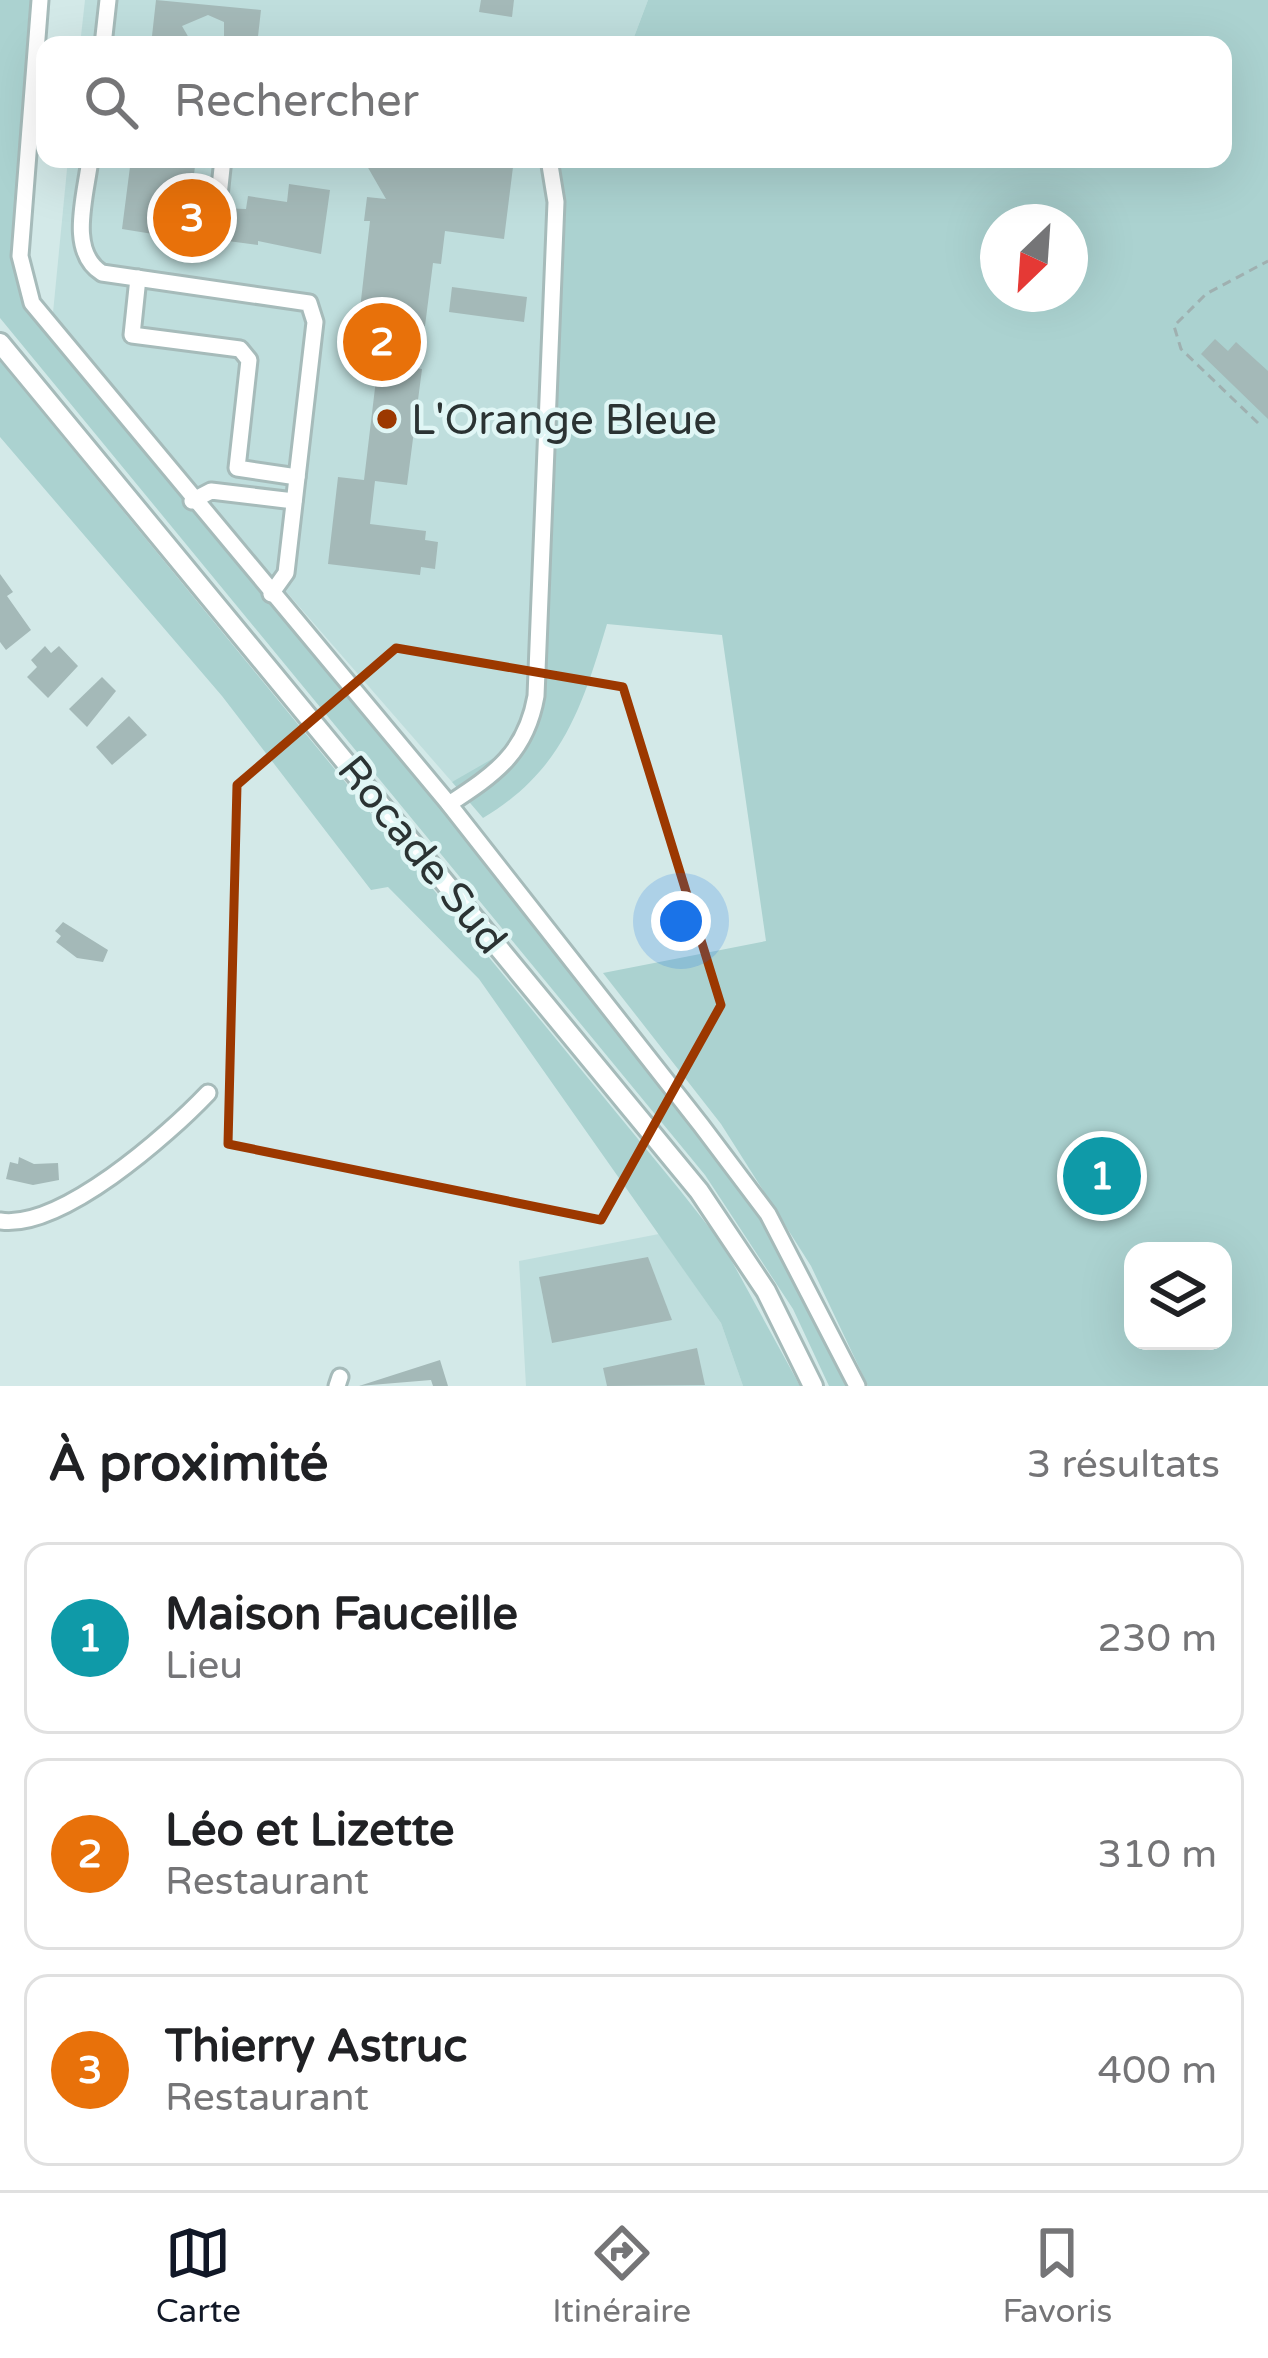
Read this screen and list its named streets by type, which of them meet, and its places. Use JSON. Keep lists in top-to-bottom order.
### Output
{
  "streets": {
    "main road": ["Rocade Sud"]
  },
  "places": ["L'Orange Bleue"],
  "north": "bottom left",
  "page": {
    "search": "Rechercher",
    "pins": ["3", "2", "1"],
    "heading": ["À proximité", "3 résultats"],
    "list": [
      {
        "mark": "1",
        "name": "Maison Fauceille",
        "note": "Lieu",
        "value": "230 m"
      },
      {
        "mark": "2",
        "name": "Léo et Lizette",
        "note": "Restaurant",
        "value": "310 m"
      },
      {
        "mark": "3",
        "name": "Thierry Astruc",
        "note": "Restaurant",
        "value": "400 m"
      }
    ],
    "nav": ["Carte", "Itinéraire", "Favoris"]
  }
}
